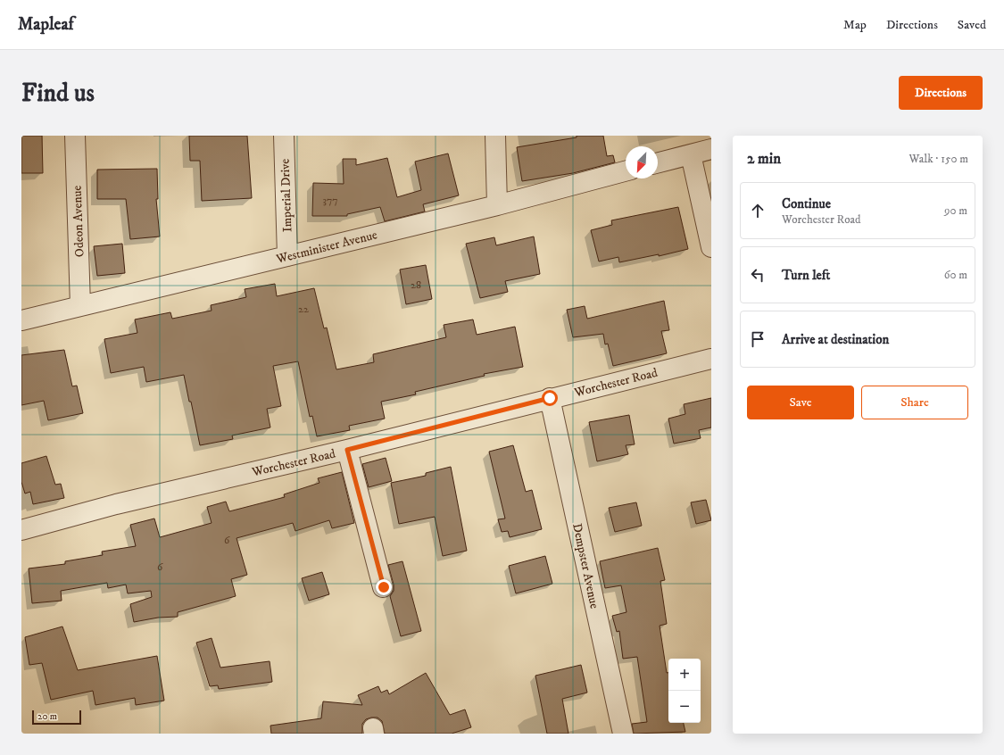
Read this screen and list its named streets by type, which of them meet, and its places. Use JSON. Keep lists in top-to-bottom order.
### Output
{
  "streets": {
    "street": [
      "Imperial Drive",
      "Odeon Avenue",
      "Westminister Avenue",
      "Worchester Road",
      "Dempster Avenue"
    ]
  },
  "crossings": [
    ["Imperial Drive", "Westminister Avenue"],
    ["Odeon Avenue", "Westminister Avenue"],
    ["Worchester Road", "Dempster Avenue"]
  ],
  "house_numbers": [
    "377",
    "28",
    "22",
    "6",
    "6"
  ],
  "scale_bar": "20 m",
  "north": "bottom left",
  "page": {
    "header": "Mapleaf",
    "nav": ["Map", "Directions", "Saved"],
    "buttons": [
      "Directions",
      ["Save", "Share"]
    ],
    "title": "Find us",
    "heading": ["2 min", "Walk · 150 m"],
    "list": [
      ["Continue", "Worchester Road", "90 m"],
      ["Turn left", "60 m"],
      "Arrive at destination"
    ],
    "map_buttons": ["+", "−"],
    "scale": "20 m"
  }
}
